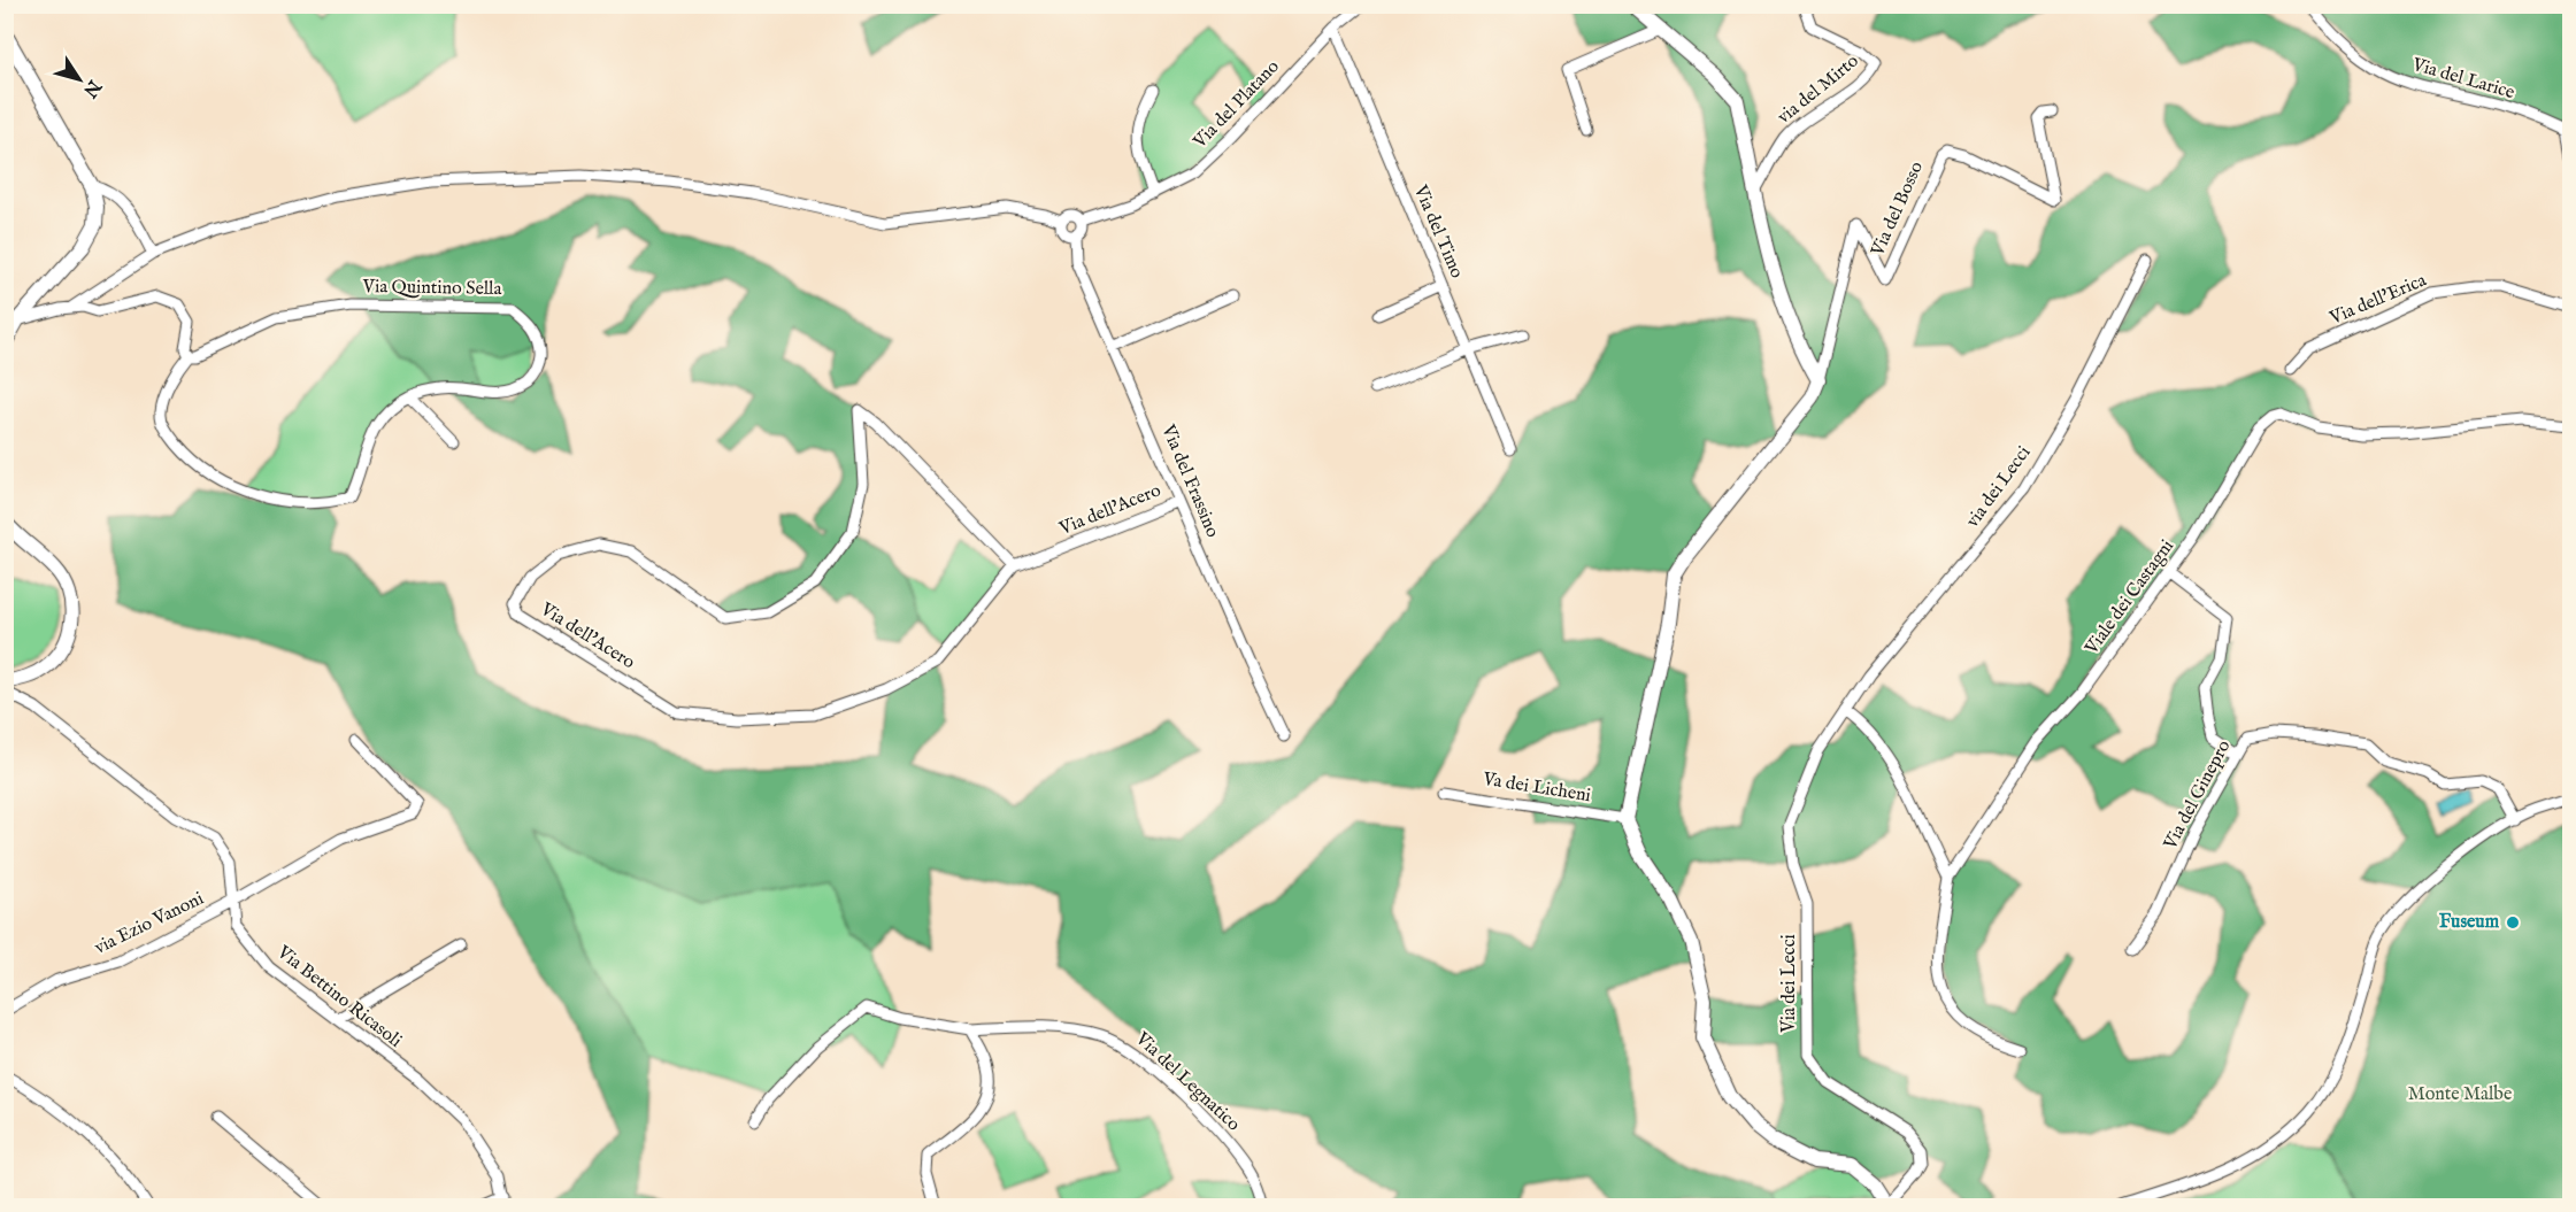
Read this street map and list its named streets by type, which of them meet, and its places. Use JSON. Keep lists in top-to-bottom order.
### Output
{
  "streets": {
    "street": [
      "Via del Larice",
      "via del Mirto",
      "Via del Platano",
      "Via del Bosso",
      "Via del Timo",
      "Via Quintino Sella",
      "Via dell'Erica",
      "Via del Frassino",
      "via dei Lecci",
      "Via dell'Acero",
      "Viale dei Castagni",
      "Va dei Licheni",
      "Via del Ginepro",
      "via Ezio Vanoni",
      "Via dei Lecci",
      "Via Bettino Ricasoli",
      "Via del Legnatico"
    ]
  },
  "crossings": [
    ["Via del Platano", "Via del Timo"],
    ["Via del Platano", "Via del Frassino"],
    ["Via del Frassino", "Via dell'Acero"],
    ["via dei Lecci", "Via dei Lecci"],
    ["via Ezio Vanoni", "Via Bettino Ricasoli"]
  ],
  "parks": ["Monte Malbe"],
  "places": ["Fuseum"],
  "north": "bottom right"
}
